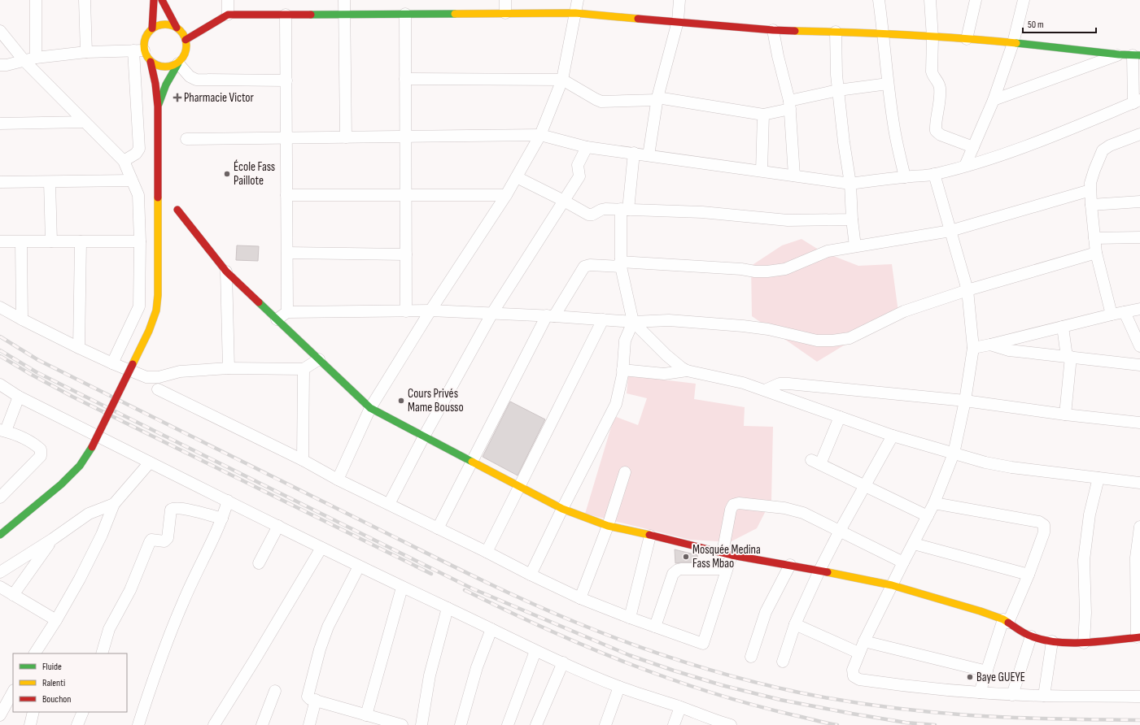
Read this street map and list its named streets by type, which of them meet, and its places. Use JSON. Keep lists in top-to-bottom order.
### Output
{
  "places": {
    "health": ["Pharmacie Victor"],
    "other": [
      "École Fass Paillote",
      "Cours Privés Mame Bousso",
      "Mosquée Medina Fass Mbao",
      "Baye GUEYE"
    ]
  },
  "legend": ["Fluide", "Ralenti", "Bouchon"],
  "scale_bar": "50 m"
}
